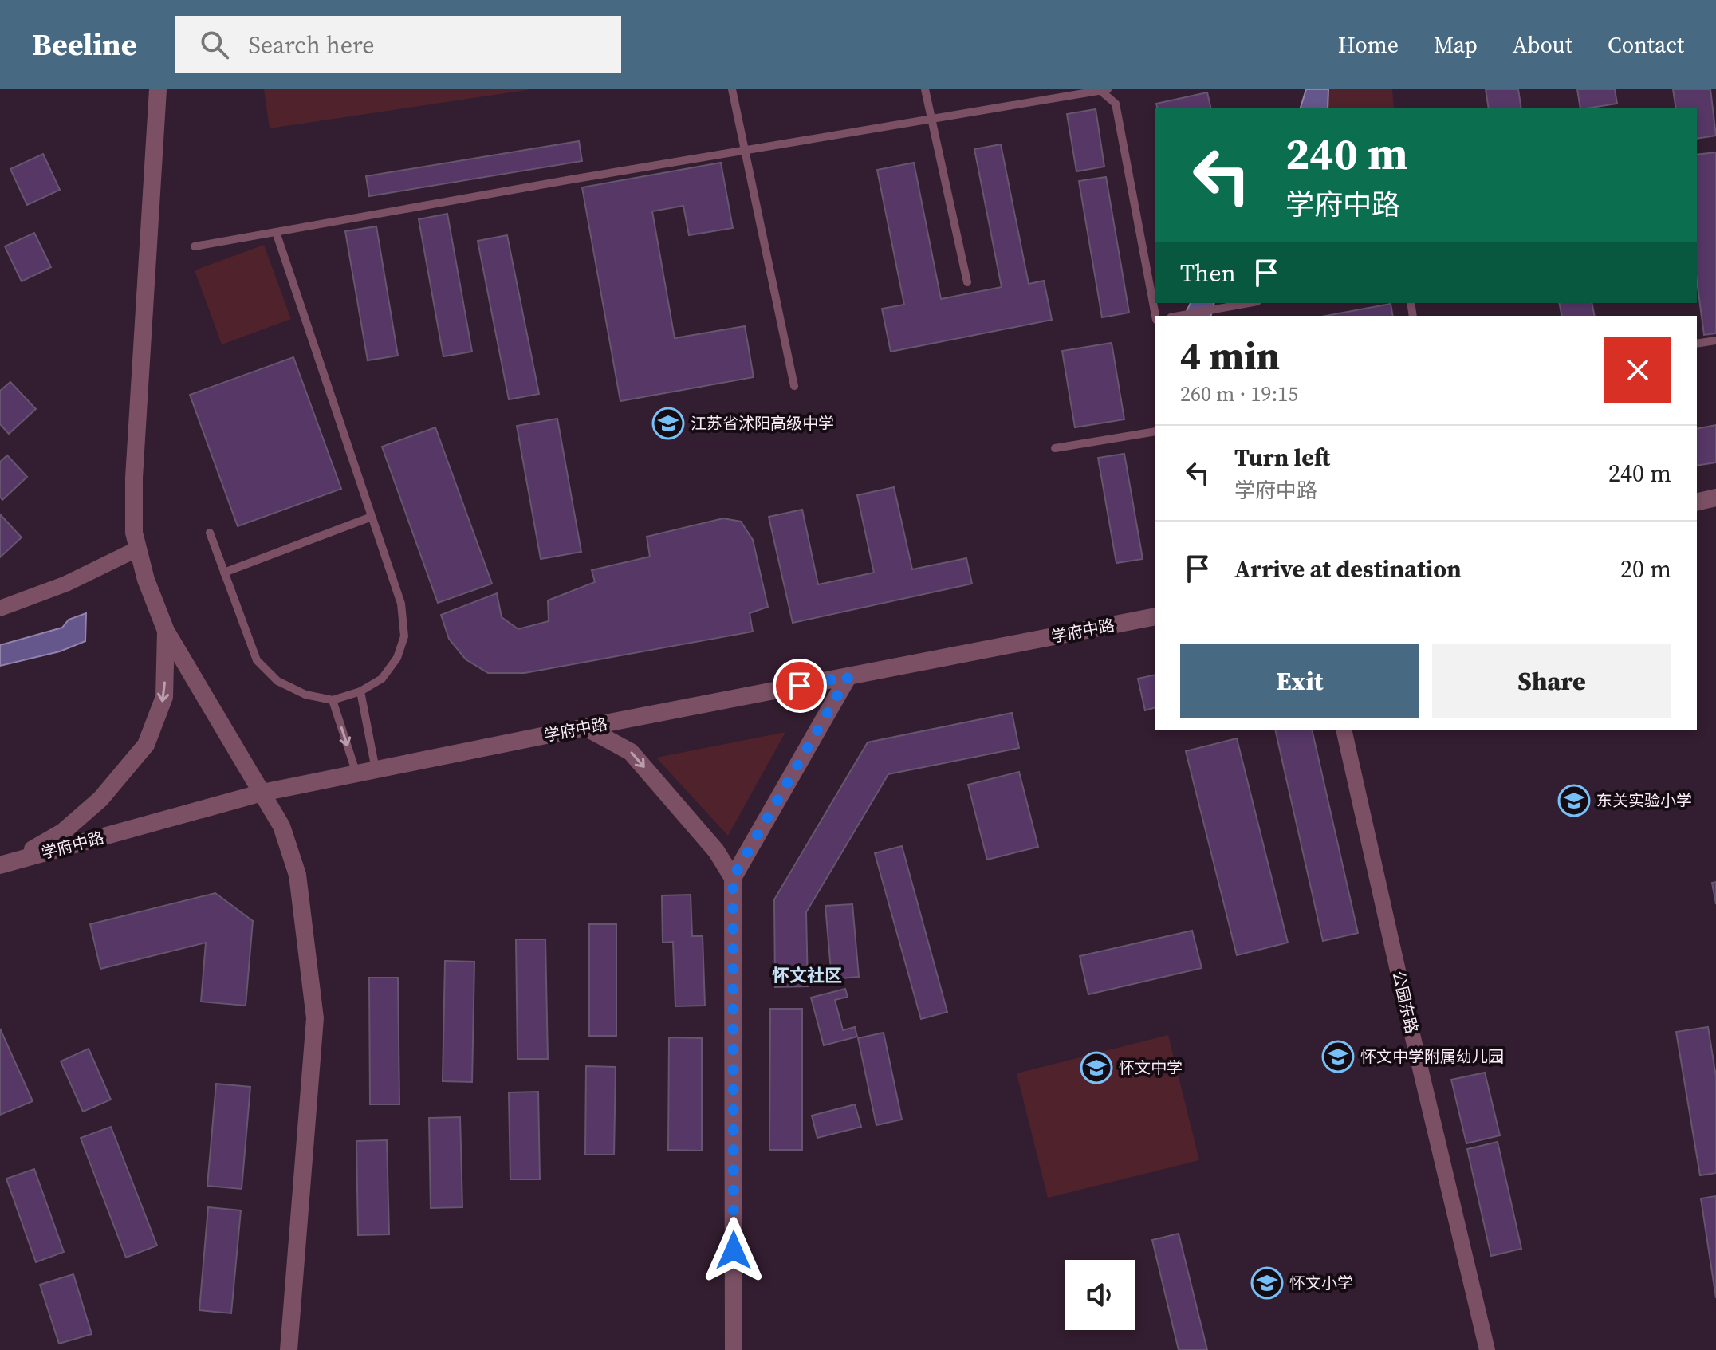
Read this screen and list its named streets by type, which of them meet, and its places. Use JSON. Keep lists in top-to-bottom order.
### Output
{
  "streets": {
    "street": ["学府中路", "公园东路"]
  },
  "districts": ["怀文社区"],
  "places": {
    "school or university": [
      "江苏省沭阳高级中学",
      "东关实验小学",
      "怀文中学附属幼儿园",
      "怀文中学",
      "怀文小学"
    ]
  },
  "page": {
    "header": "Beeline",
    "search": "Search here",
    "nav": [
      "Home",
      "Map",
      "About",
      "Contact"
    ],
    "turn": ["240 m", "学府中路"],
    "then": "Then",
    "heading": ["4 min", "260 m · 19:15"],
    "list": [
      {
        "name": "Turn left",
        "note": "学府中路",
        "value": "240 m"
      },
      {
        "name": "Arrive at destination",
        "value": "20 m"
      }
    ],
    "buttons": ["Exit", "Share"]
  }
}
